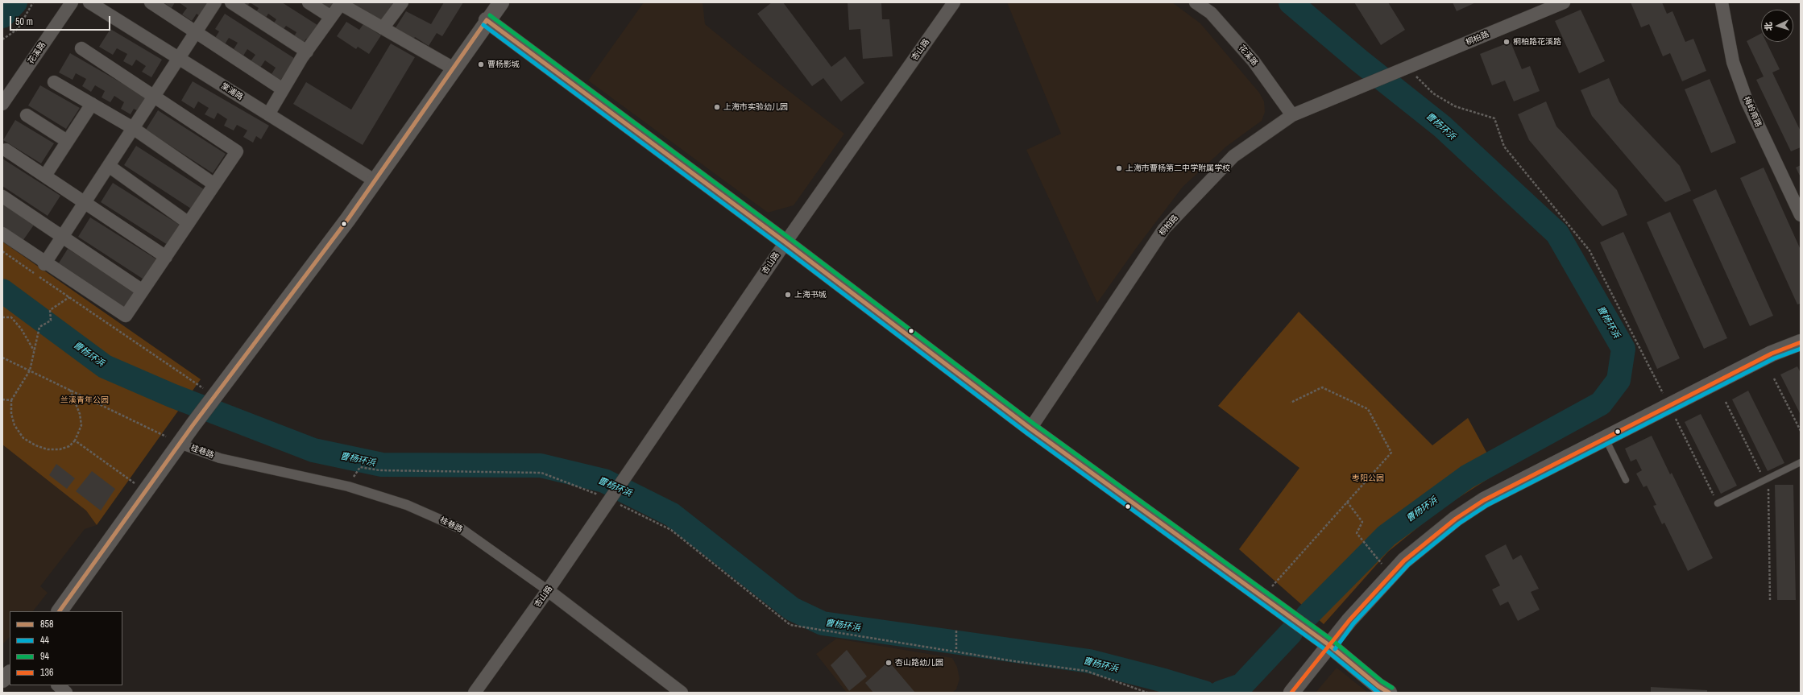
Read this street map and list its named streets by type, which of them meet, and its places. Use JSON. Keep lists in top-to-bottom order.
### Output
{
  "streets": {
    "street": [
      "桐柏路",
      "杏山路",
      "花溪路",
      "棠浦路",
      "梅岭南路",
      "桂巷路"
    ]
  },
  "crossings": [
    ["桐柏路", "花溪路"],
    ["杏山路", "桂巷路"]
  ],
  "water": ["曹杨环浜"],
  "parks": ["兰溪青年公园", "枣阳公园"],
  "places": [
    "桐柏路花溪路",
    "曹杨影城",
    "上海市实验幼儿园",
    "上海市曹杨第二中学附属学校",
    "上海书城",
    "杏山路幼儿园"
  ],
  "lines": [
    "transit line 94",
    "transit line 858",
    "transit line 44",
    "transit line 136"
  ],
  "legend": [
    "858",
    "44",
    "94",
    "136"
  ],
  "scale_bar": "50 m",
  "north": "left"
}
